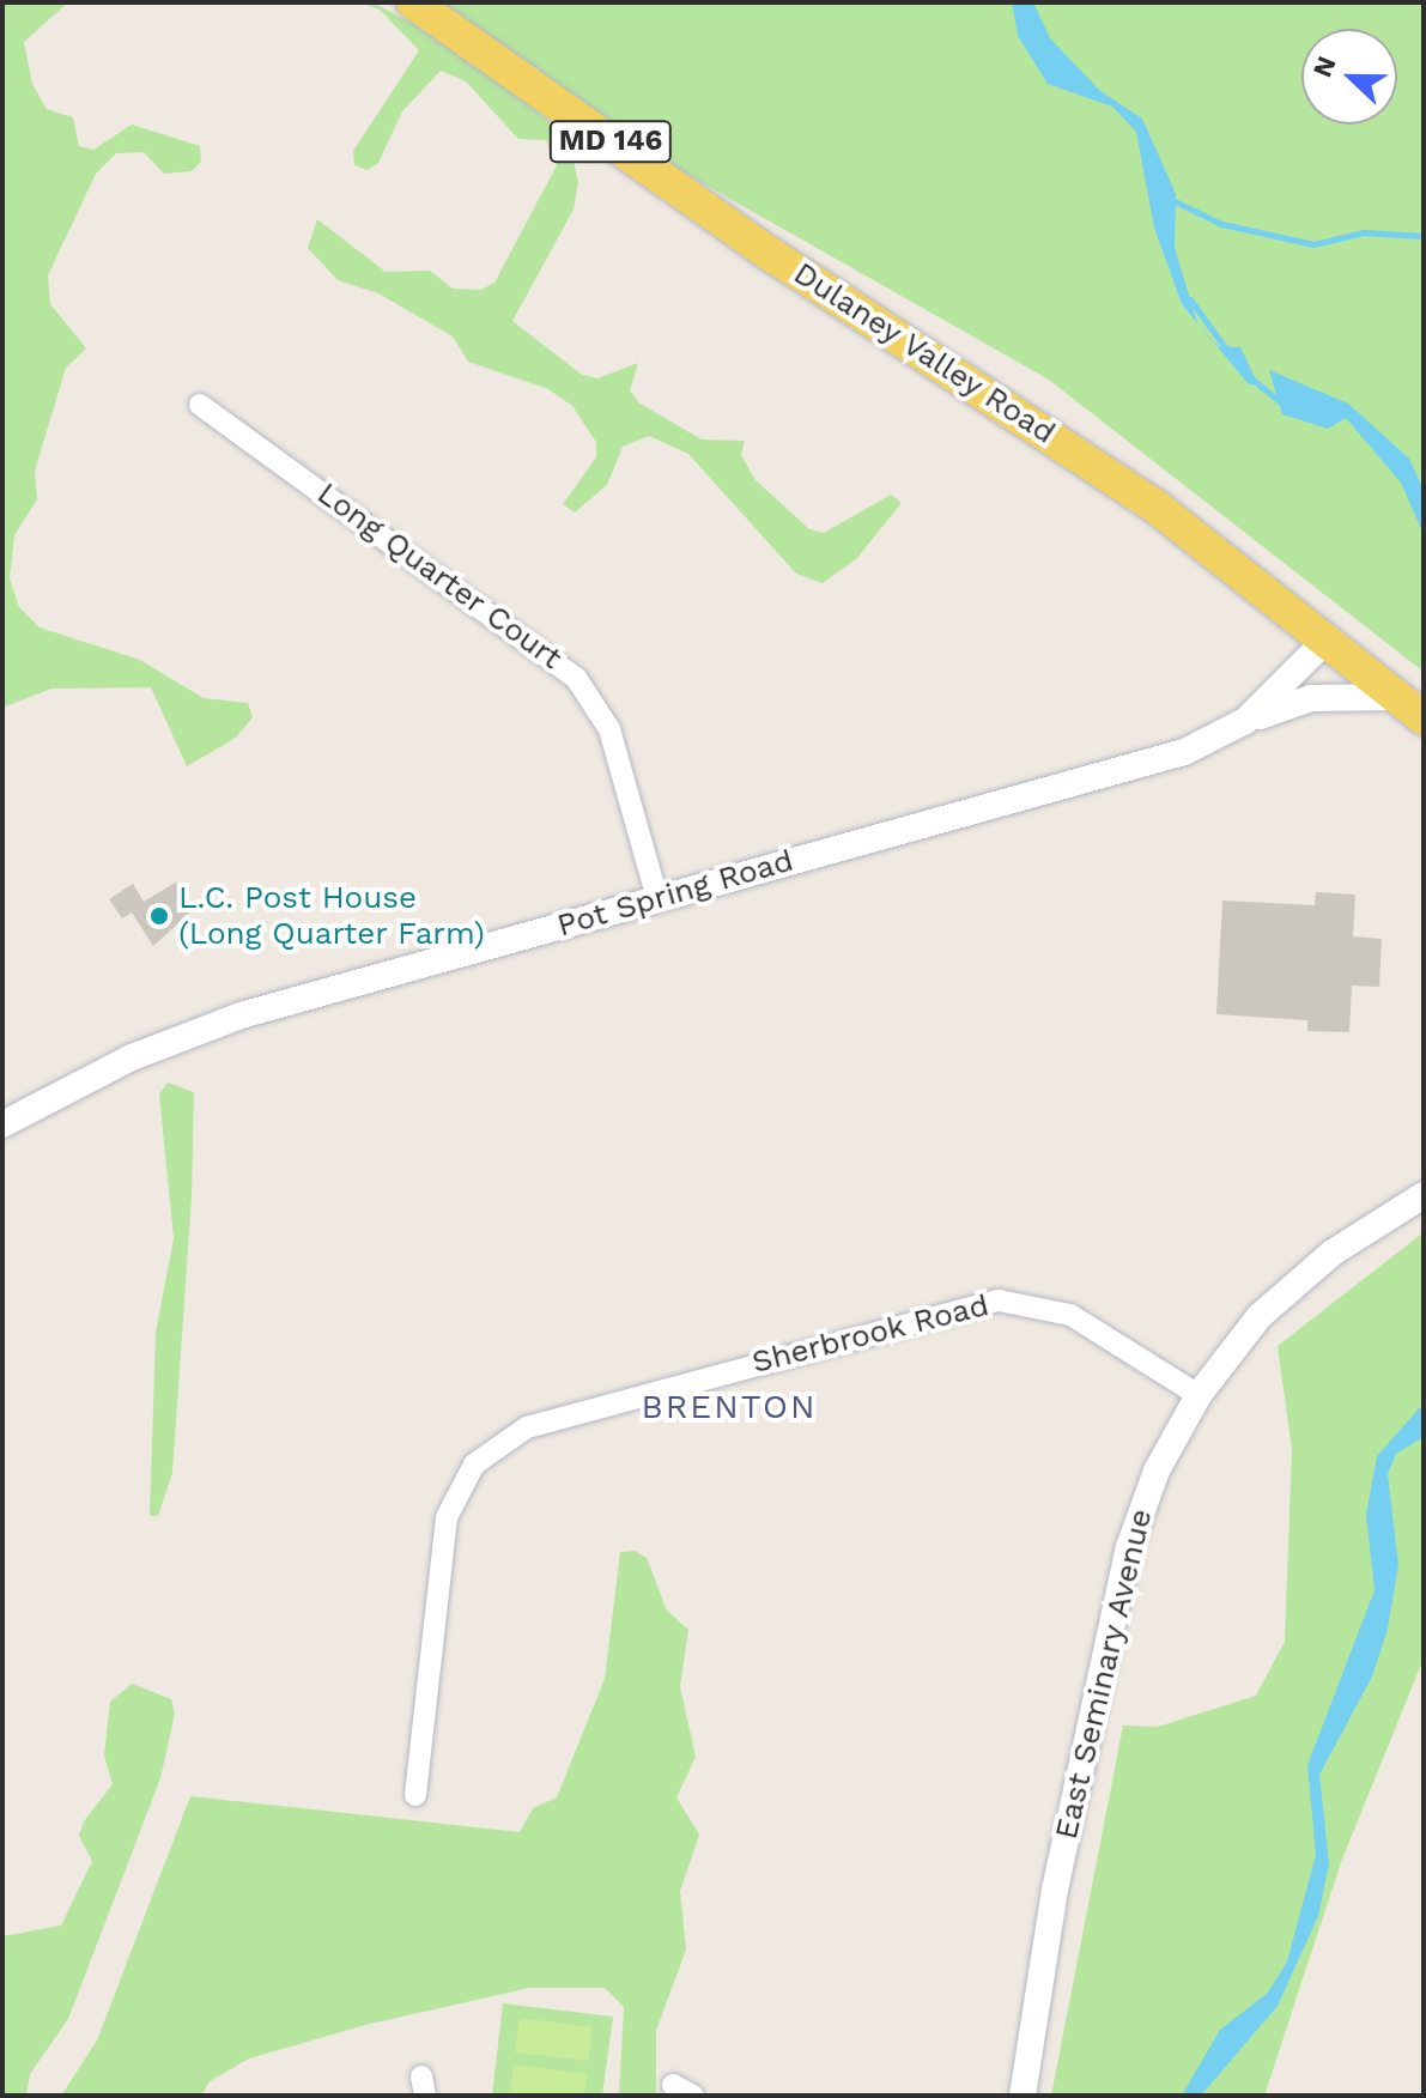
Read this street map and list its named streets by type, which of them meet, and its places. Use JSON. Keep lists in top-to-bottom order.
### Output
{
  "streets": {
    "main road": ["MD 146", "Dulaney Valley Road"],
    "street": [
      "Long Quarter Court",
      "Pot Spring Road",
      "Sherbrook Road",
      "East Seminary Avenue"
    ]
  },
  "crossings": [
    ["Dulaney Valley Road", "Pot Spring Road"],
    ["Long Quarter Court", "Pot Spring Road"],
    ["Sherbrook Road", "East Seminary Avenue"]
  ],
  "districts": ["BRENTON"],
  "places": ["L.C. Post House (Long Quarter Farm)"],
  "north": "left"
}
